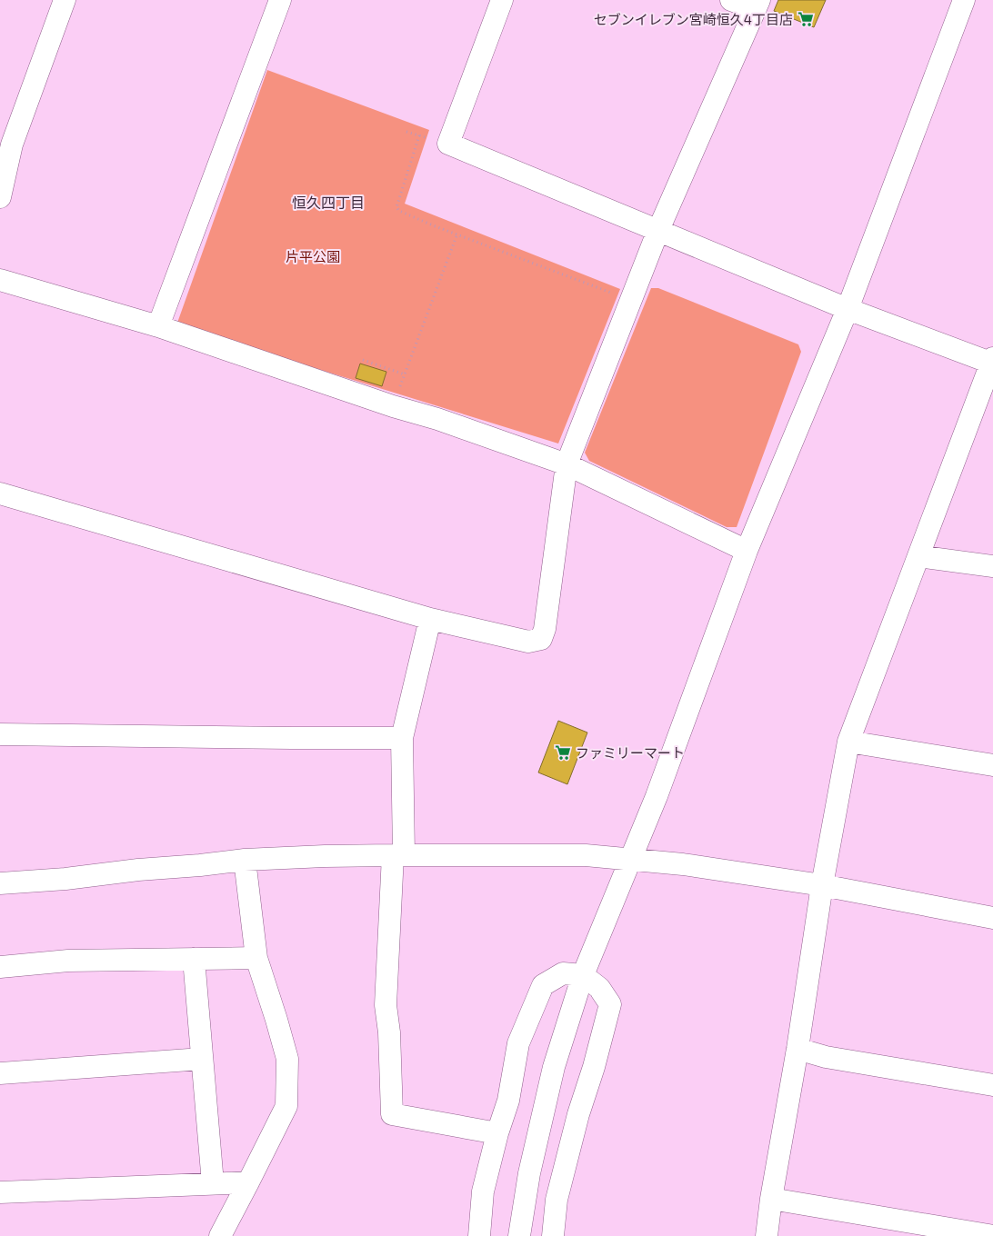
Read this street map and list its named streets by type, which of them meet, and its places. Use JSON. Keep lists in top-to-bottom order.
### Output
{
  "districts": ["恒久四丁目"],
  "parks": ["片平公園"],
  "places": {
    "supermarket": ["セブンイレブン宮崎恒久4丁目店", "ファミリーマート"]
  }
}
